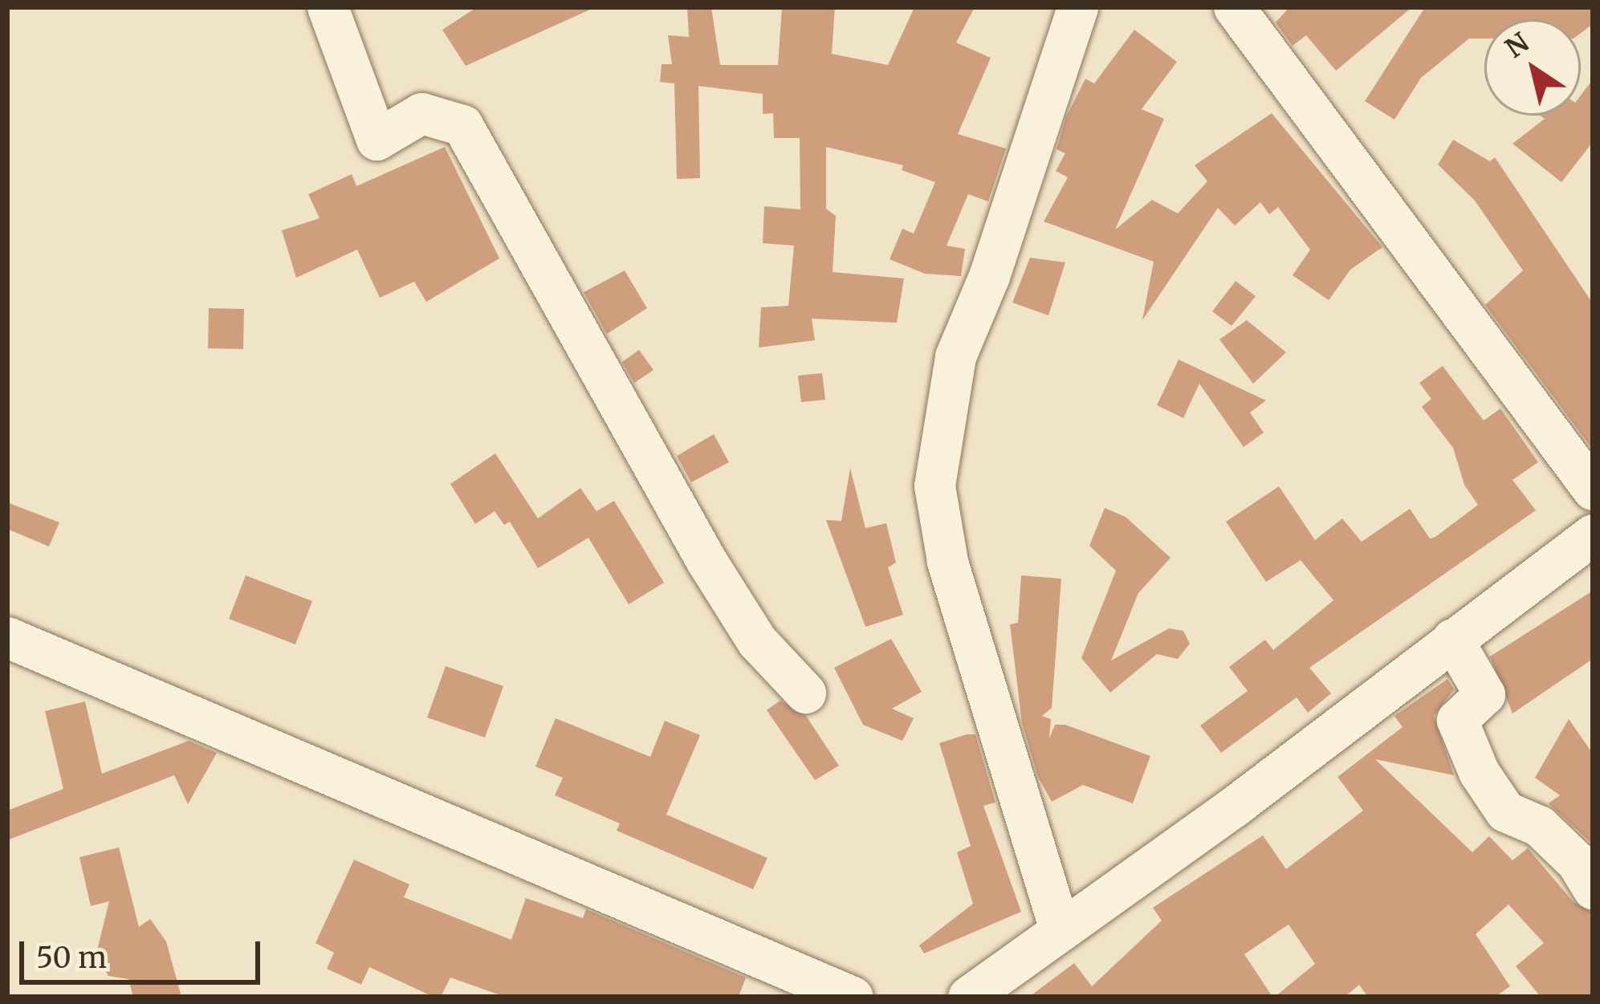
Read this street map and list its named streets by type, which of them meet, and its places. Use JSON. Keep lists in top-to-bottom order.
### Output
{
  "scale_bar": "50 m",
  "north": "top left"
}
